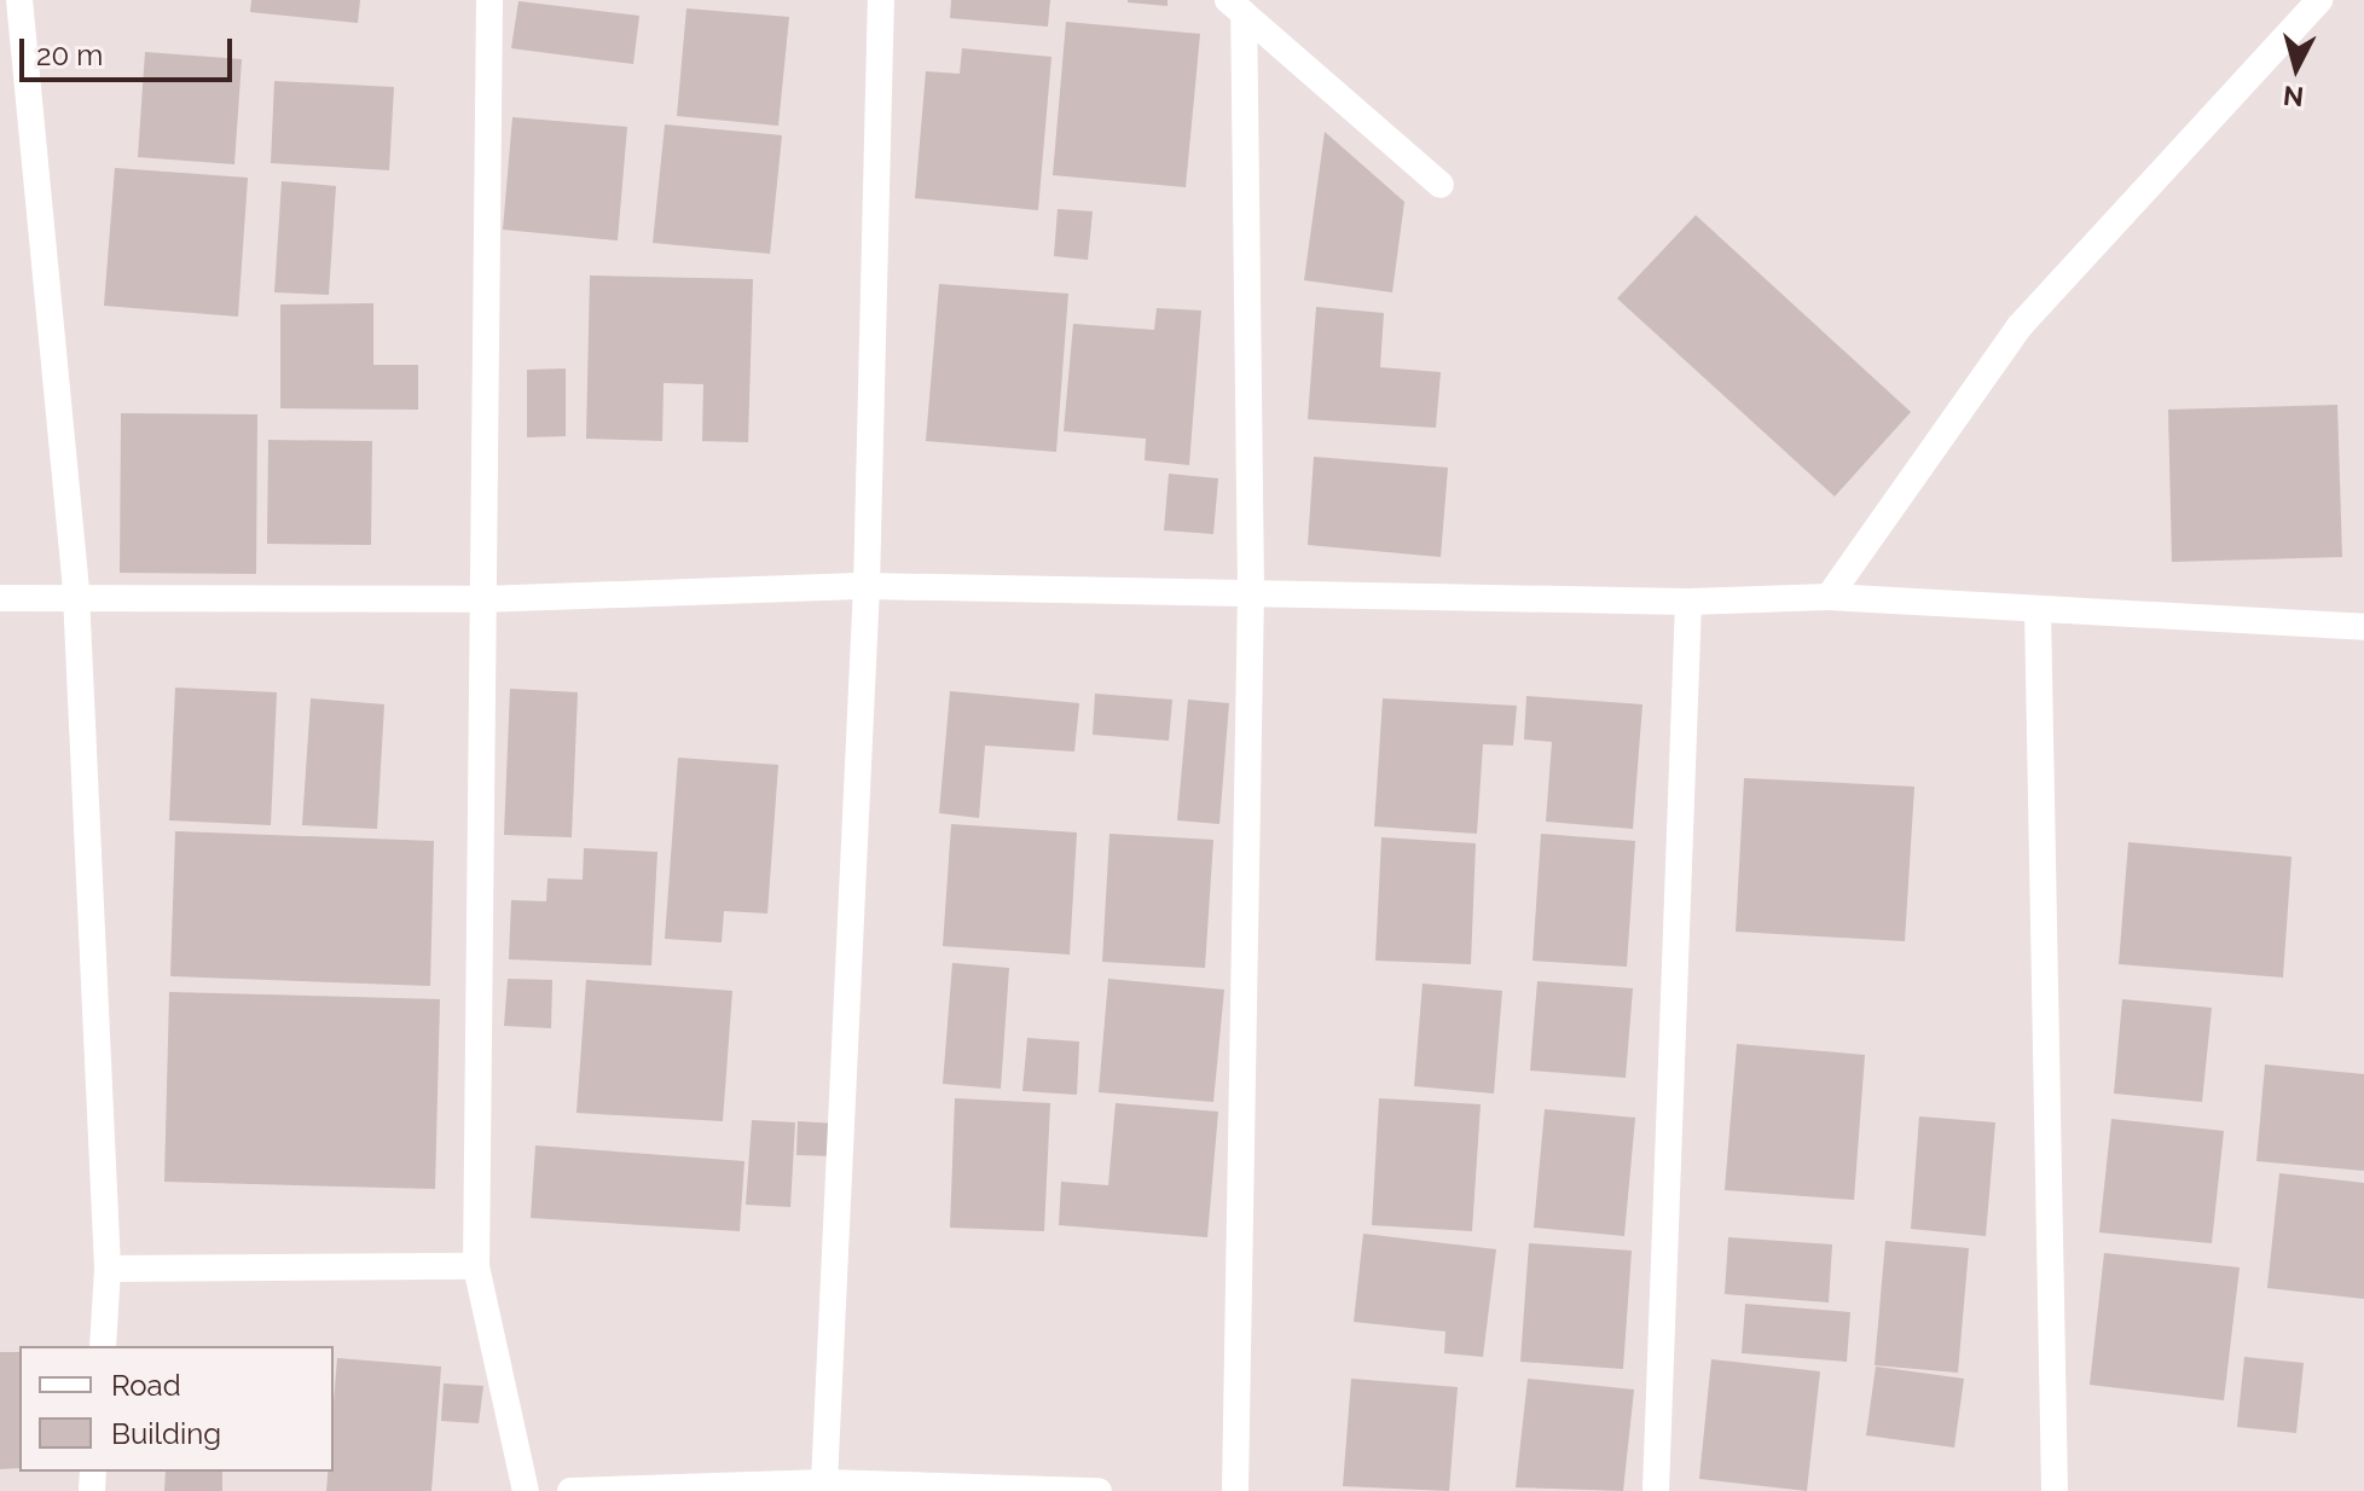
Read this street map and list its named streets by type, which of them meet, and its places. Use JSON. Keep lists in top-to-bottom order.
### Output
{
  "legend": ["Road", "Building"],
  "scale_bar": "20 m",
  "north": "bottom"
}
